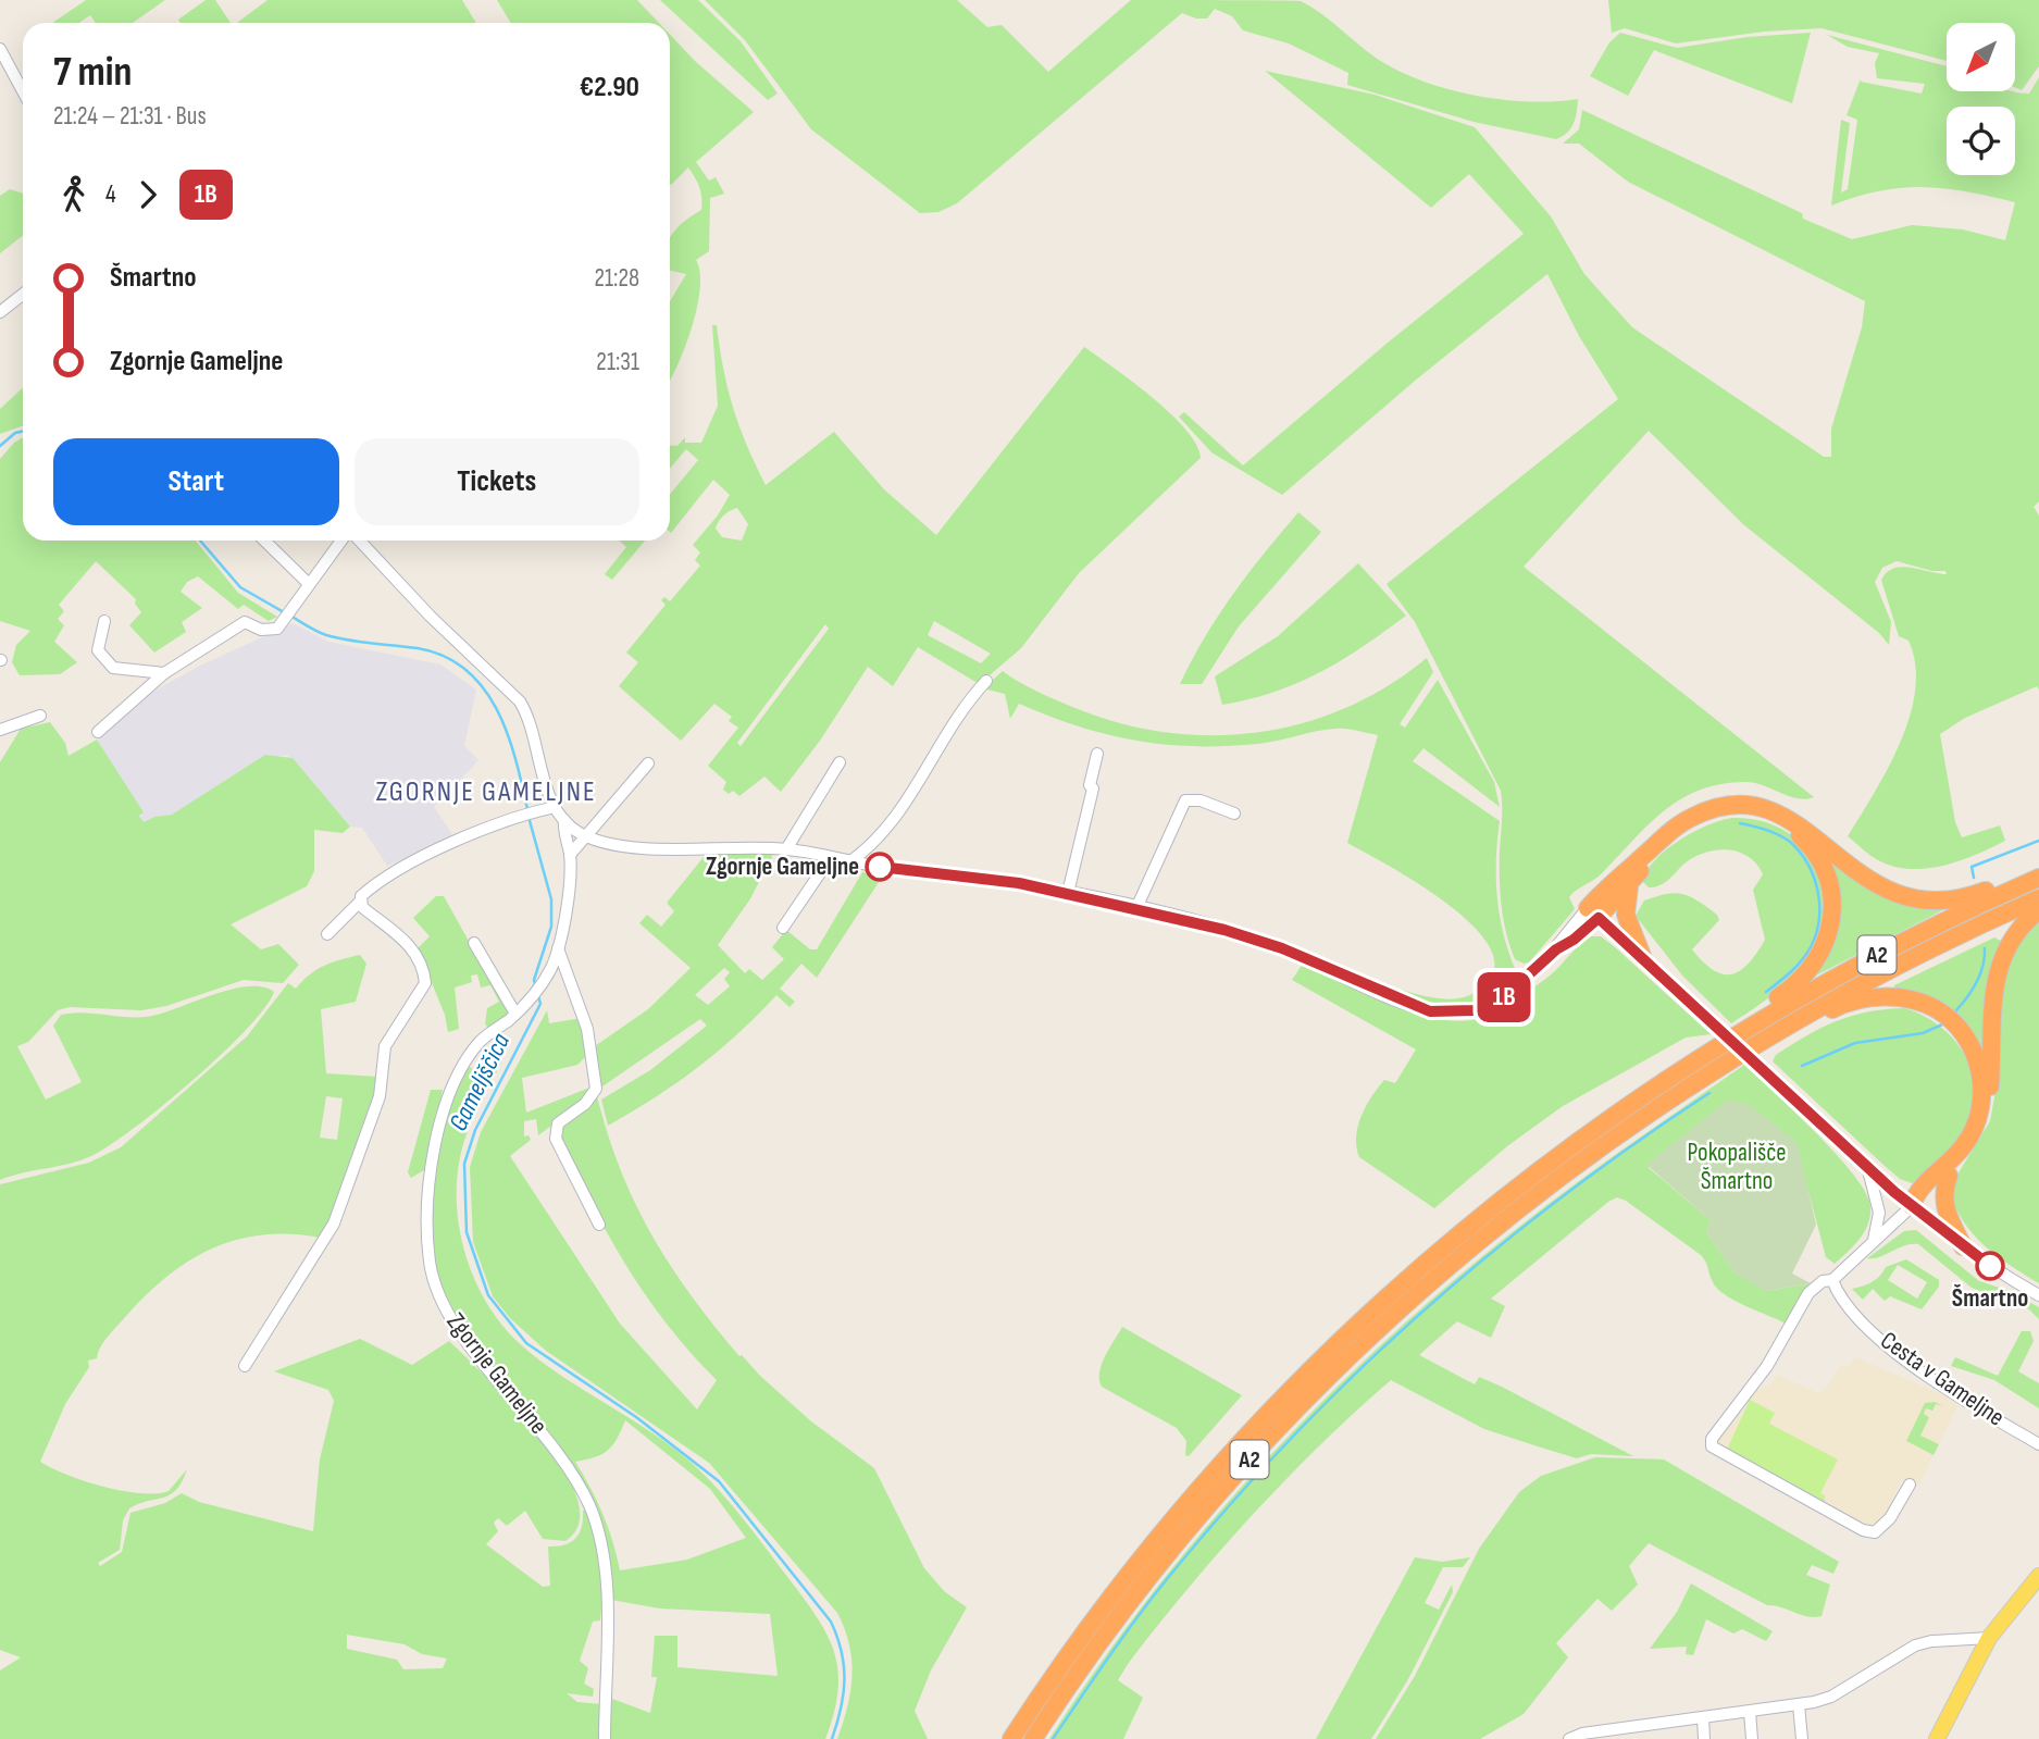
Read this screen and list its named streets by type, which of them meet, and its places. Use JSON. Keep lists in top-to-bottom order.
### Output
{
  "streets": {
    "highway": ["A2"],
    "street": ["Zgornje Gameljne", "Cesta v Gameljne"]
  },
  "districts": ["ZGORNJE GAMELJNE"],
  "water": ["Gameljščica"],
  "parks": ["Pokopališče Šmartno"],
  "places": ["Zgornje Gameljne", "Šmartno"],
  "lines": ["bus line 1B"],
  "north": "bottom left",
  "page": {
    "on_map": "1B",
    "heading": ["7 min", "21:24 – 21:31 · Bus", "€2.90"],
    "legs": ["4", "1B"],
    "list": [
      {
        "name": "Šmartno",
        "value": "21:28"
      },
      {
        "name": "Zgornje Gameljne",
        "value": "21:31"
      }
    ],
    "buttons": ["Start", "Tickets"]
  }
}
